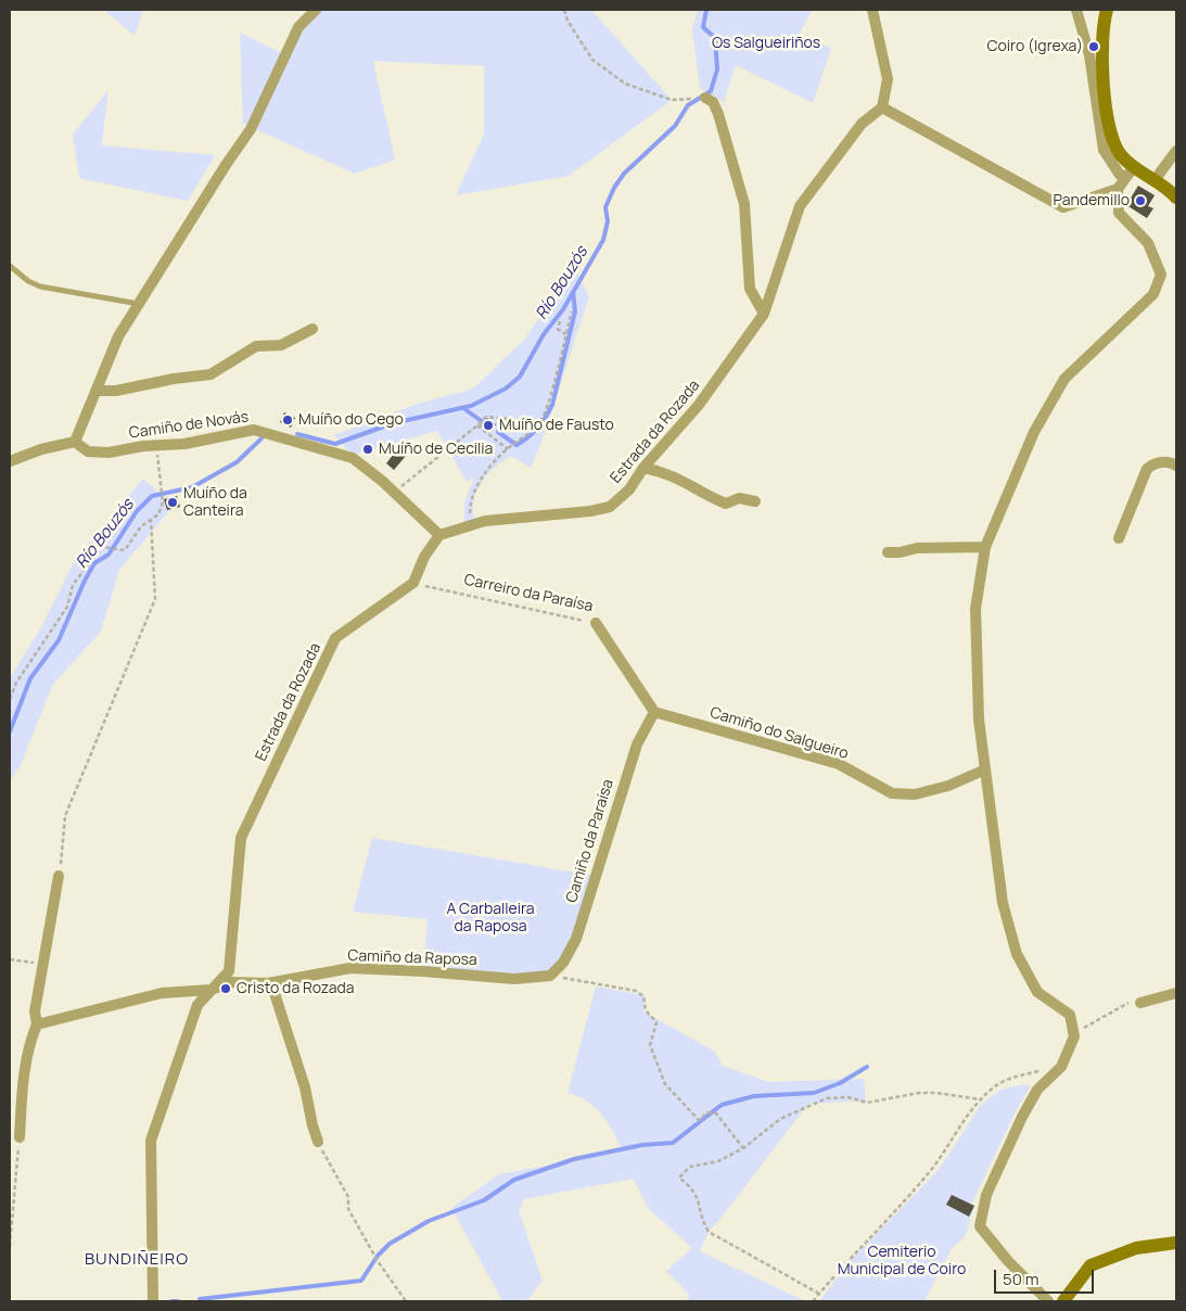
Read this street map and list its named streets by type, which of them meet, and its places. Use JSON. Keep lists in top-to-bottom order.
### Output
{
  "streets": {
    "street": [
      "Camiño de Novás",
      "Estrada da Rozada",
      "Carreiro da Paraísa",
      "Camiño do Salgueiro",
      "Camiño da Paraísa",
      "Camiño da Raposa"
    ]
  },
  "crossings": [
    ["Camiño de Novás", "Estrada da Rozada"],
    ["Estrada da Rozada", "Carreiro da Paraísa"],
    ["Estrada da Rozada", "Camiño da Raposa"],
    ["Carreiro da Paraísa", "Camiño do Salgueiro"],
    ["Carreiro da Paraísa", "Camiño da Paraísa"],
    ["Camiño do Salgueiro", "Camiño da Paraísa"],
    ["Camiño da Paraísa", "Camiño da Raposa"]
  ],
  "districts": ["BUNDIÑEIRO"],
  "water": ["Río Bouzós"],
  "parks": ["Os Salgueiriños", "A Carballeira da Raposa", "Cemiterio Municipal de Coiro"],
  "places": [
    "Coiro (Igrexa)",
    "Pandemillo",
    "Muíño do Cego",
    "Muíño de Fausto",
    "Muíño de Cecilia",
    "Muíño da Canteira",
    "Cristo da Rozada"
  ],
  "scale_bar": "50 m"
}
